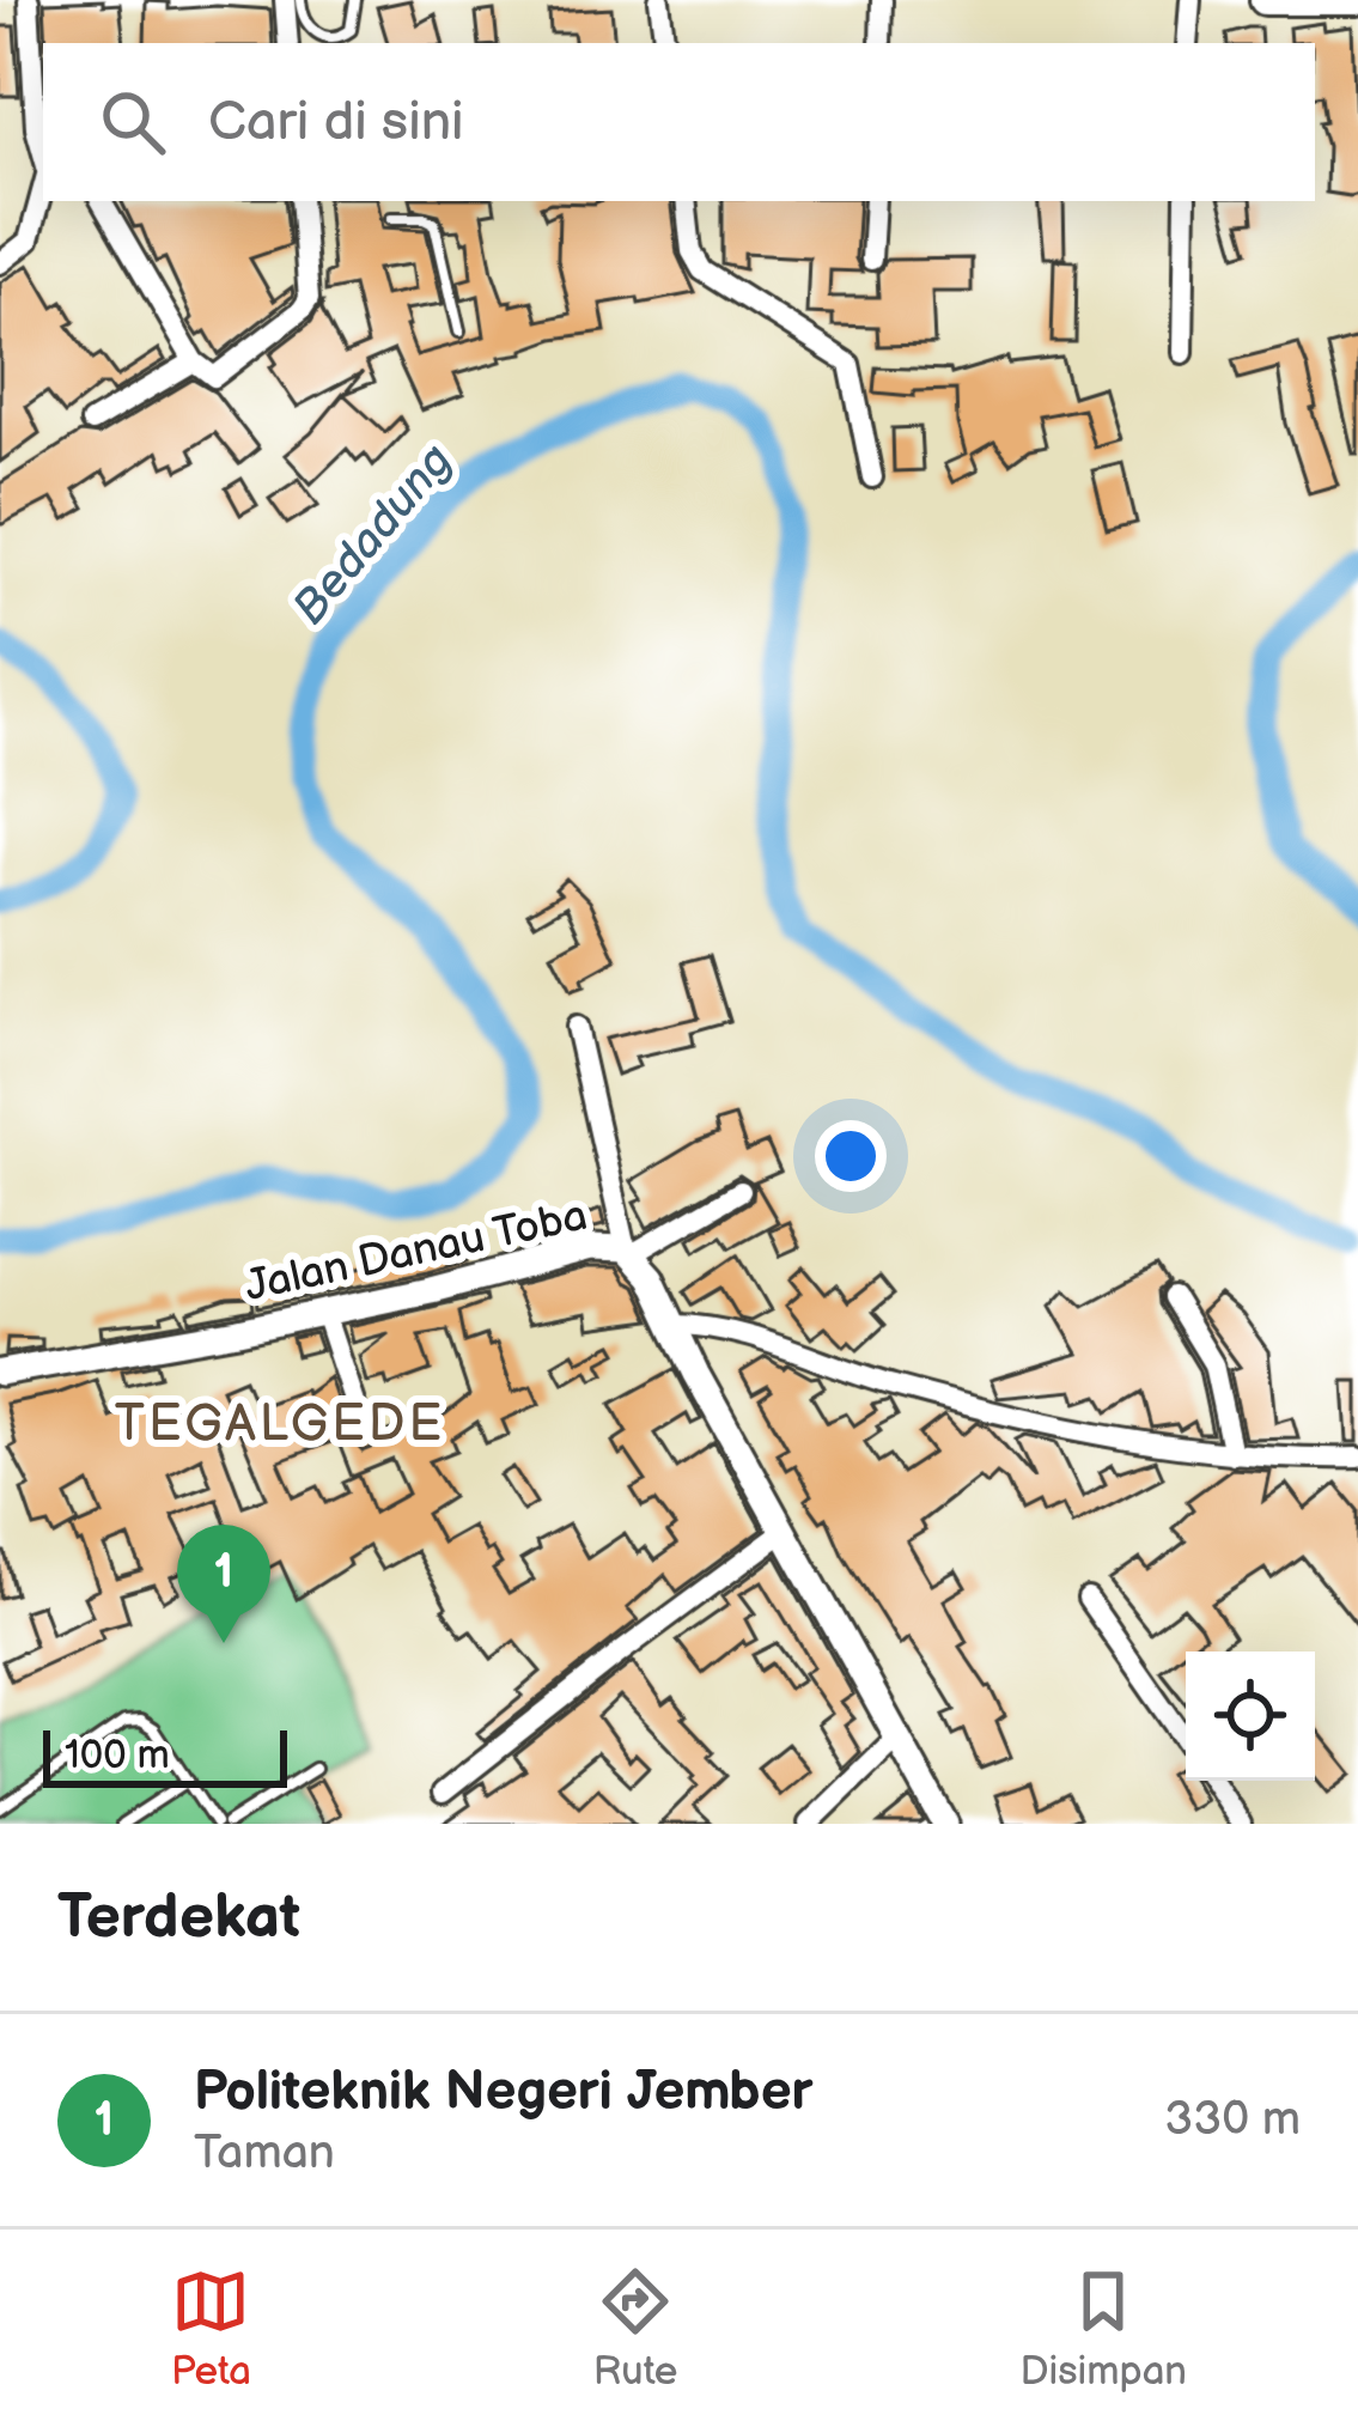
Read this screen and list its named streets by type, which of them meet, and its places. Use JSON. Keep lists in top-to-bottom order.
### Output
{
  "streets": {
    "main road": ["Jalan Danau Toba"]
  },
  "districts": ["TEGALGEDE"],
  "water": ["Bedadung"],
  "scale_bar": "100 m",
  "page": {
    "search": "Cari di sini",
    "pins": "1",
    "scale": "100 m",
    "heading": "Terdekat",
    "list": [
      {
        "mark": "1",
        "name": "Politeknik Negeri Jember",
        "note": "Taman",
        "value": "330 m"
      }
    ],
    "nav": ["Peta", "Rute", "Disimpan"]
  }
}
